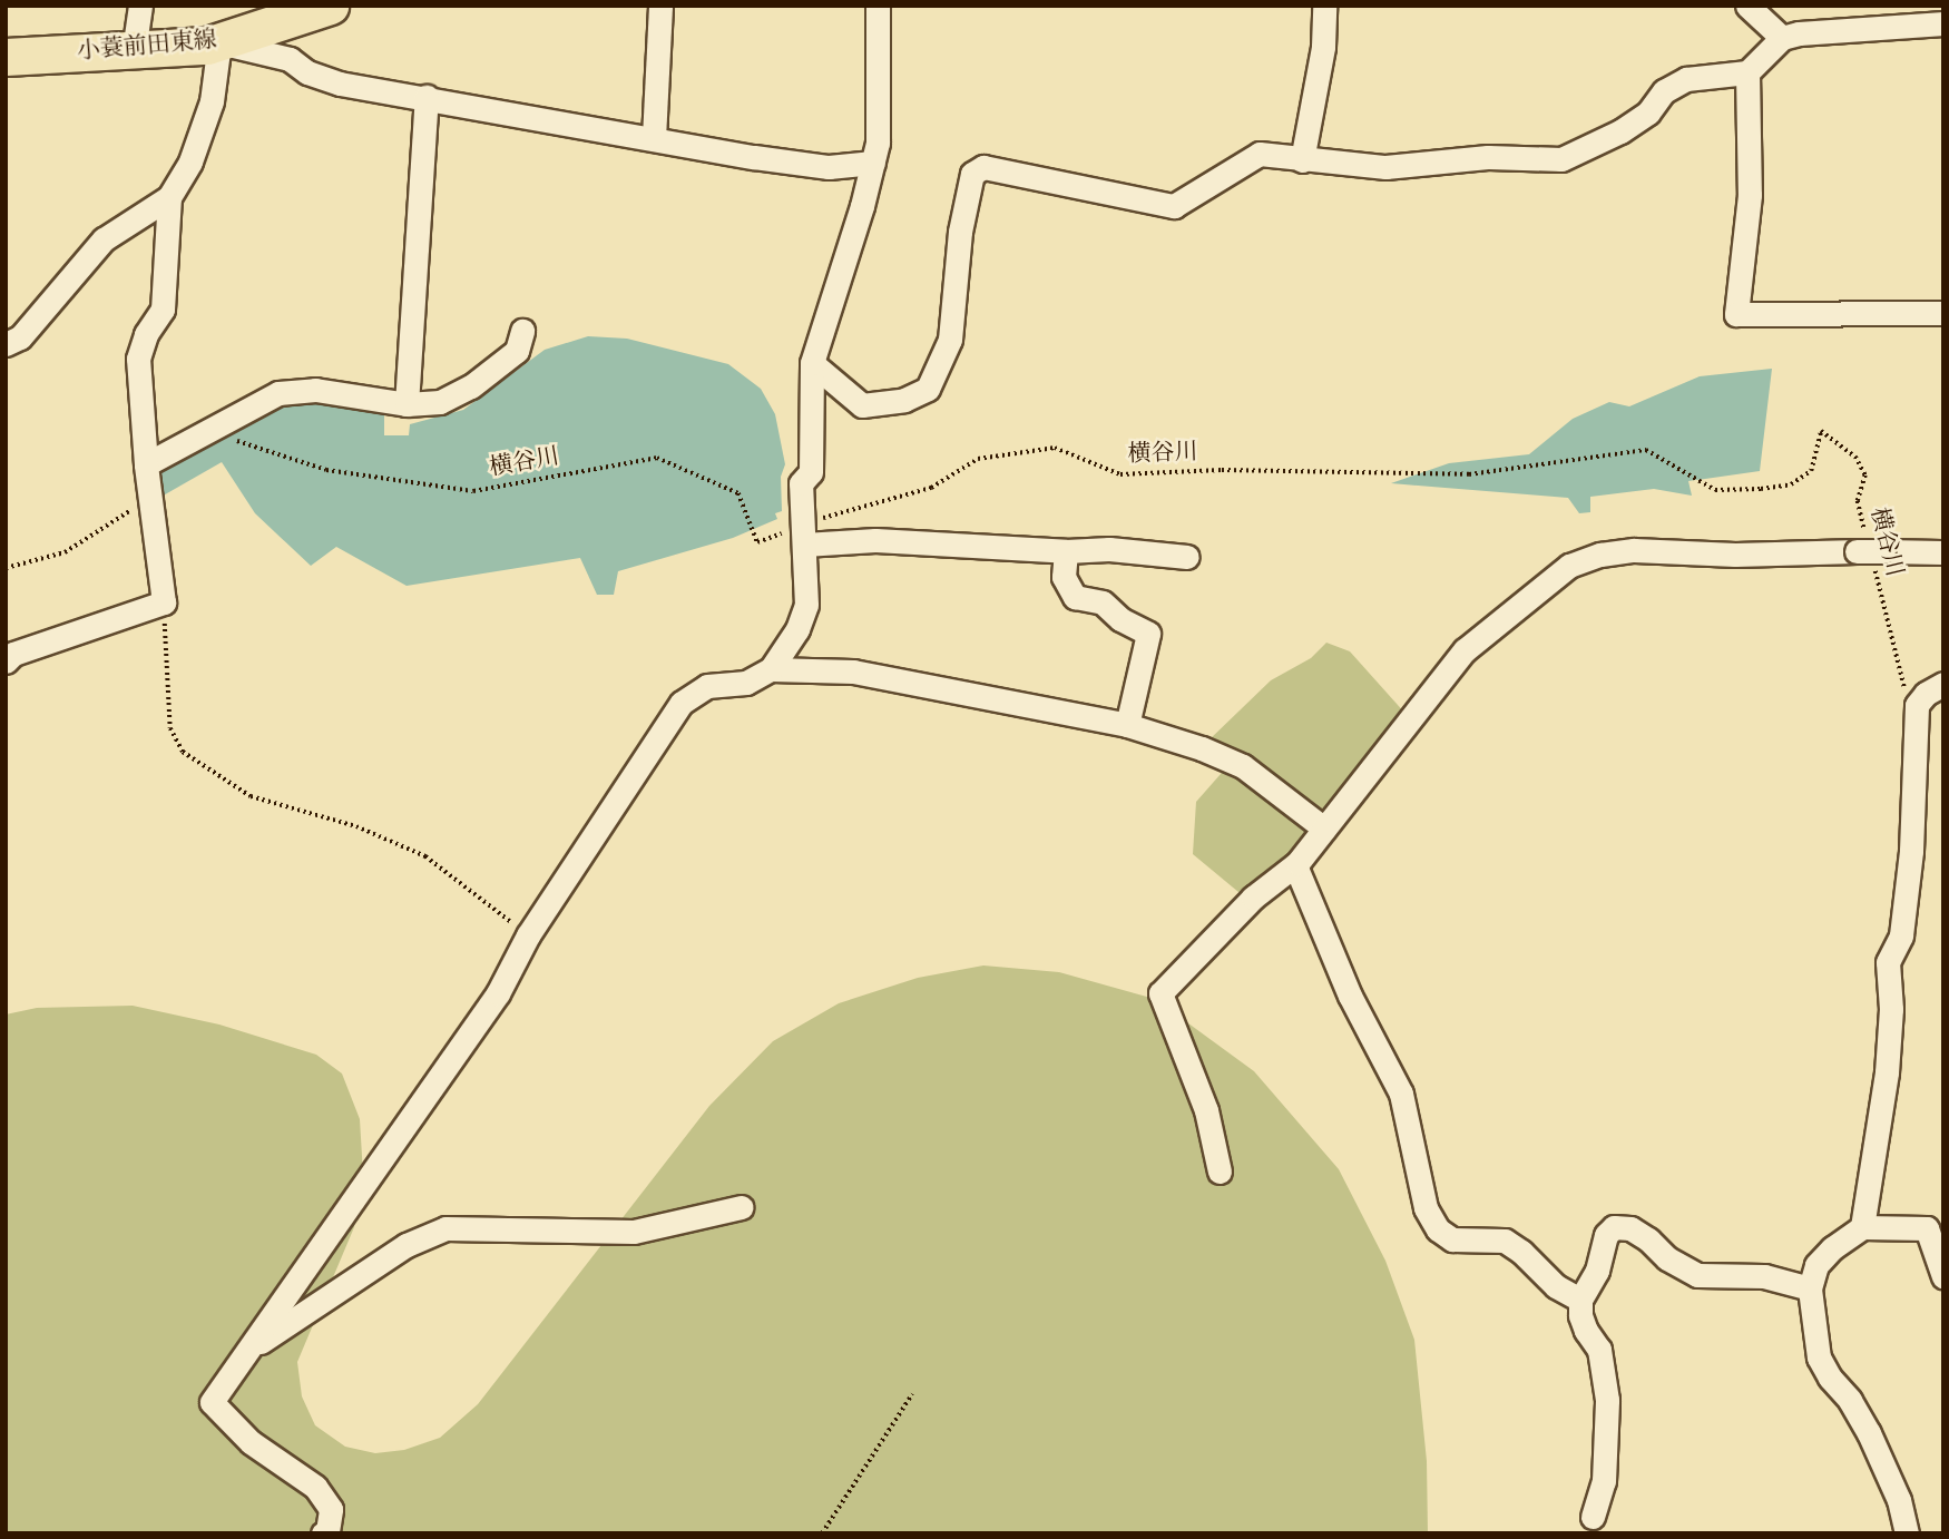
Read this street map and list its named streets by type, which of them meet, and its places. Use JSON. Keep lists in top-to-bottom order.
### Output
{
  "streets": {
    "main road": ["小蓑前田東線"],
    "path": ["横谷川"]
  }
}
